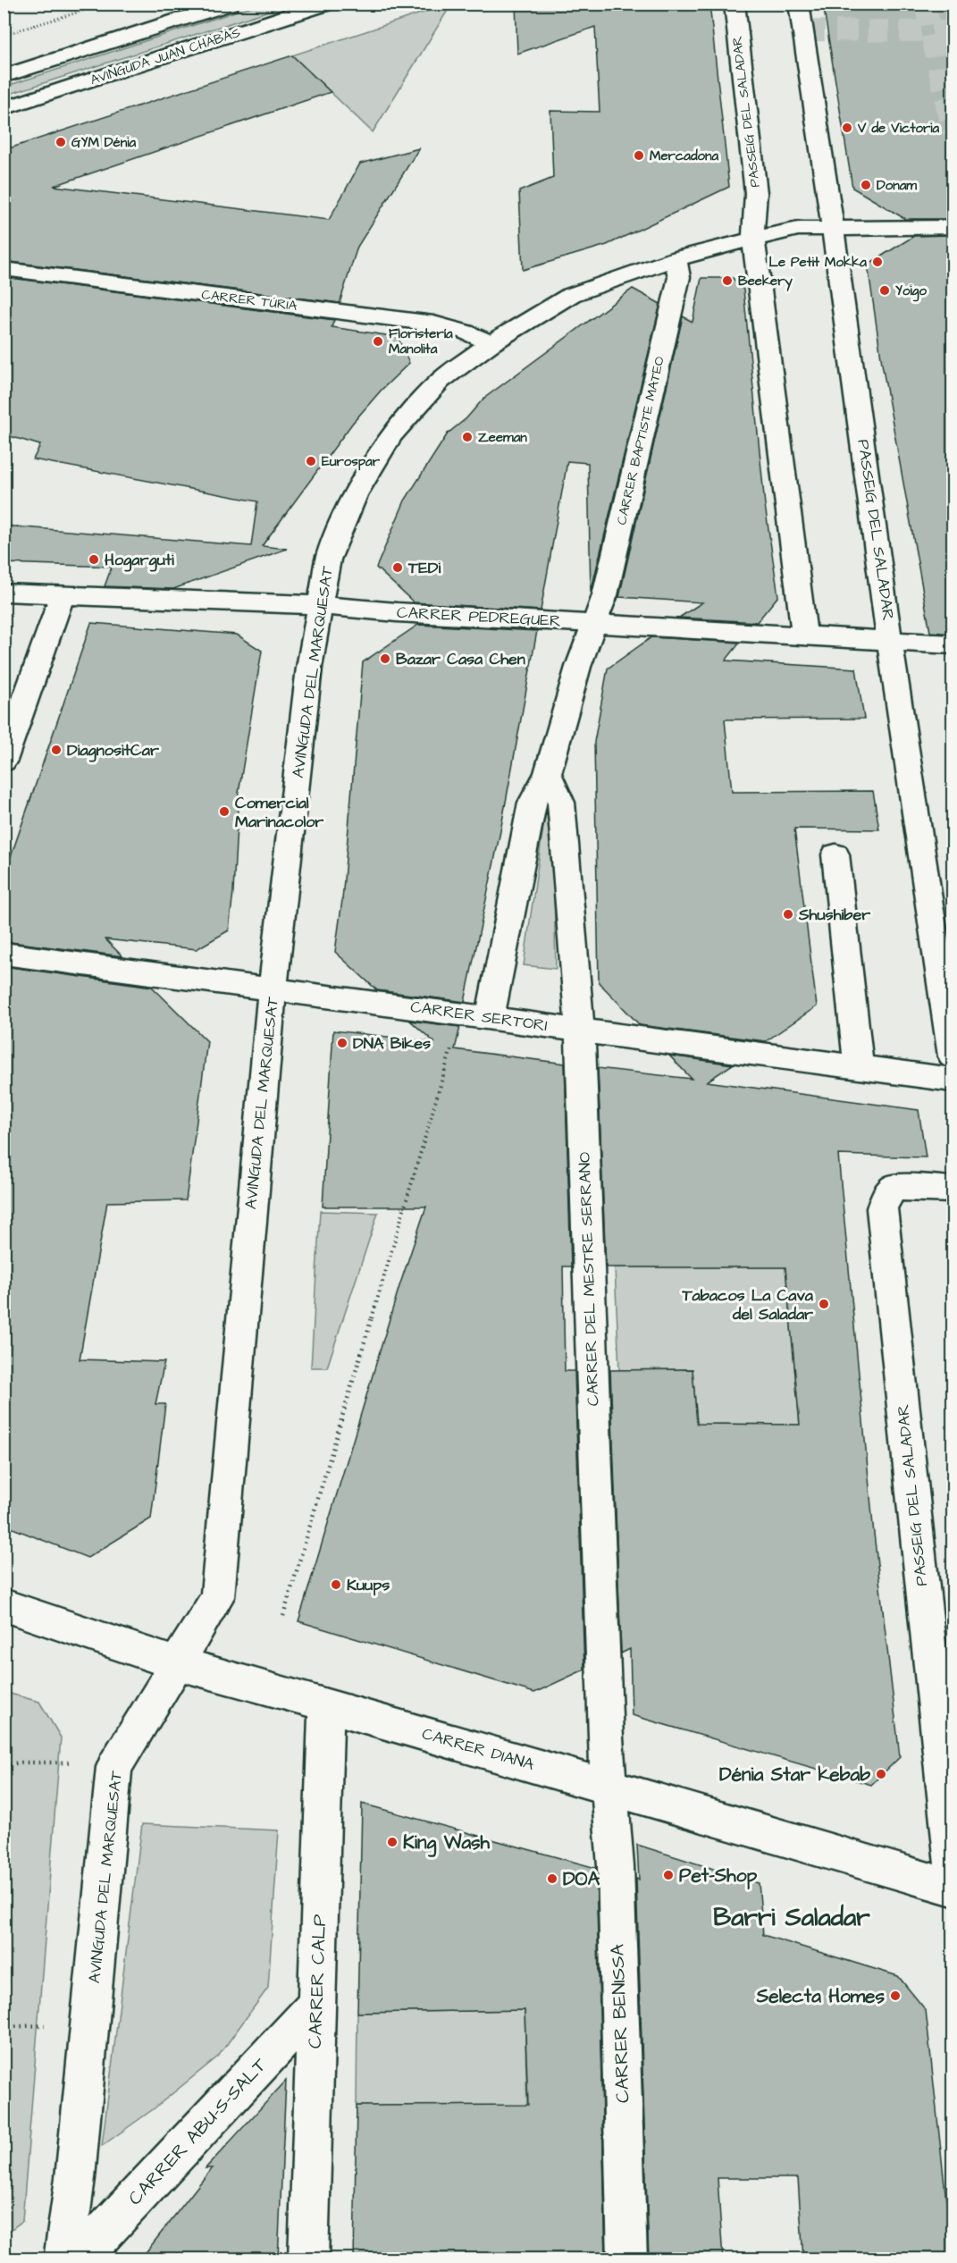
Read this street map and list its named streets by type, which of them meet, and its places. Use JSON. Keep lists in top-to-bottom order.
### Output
{
  "streets": {
    "street": [
      "AVINGUDA JUAN CHABÀS",
      "PASSEIG DEL SALADAR",
      "CARRER TÚRIA",
      "CARRER BAPTISTE MATEO",
      "CARRER PEDREGUER",
      "AVINGUDA DEL MARQUESAT",
      "CARRER SERTORI",
      "CARRER DEL MESTRE SERRANO",
      "CARRER DIANA",
      "CARRER CALP",
      "CARRER BENISSA",
      "CARRER ABU-S-SALT"
    ]
  },
  "crossings": [
    ["PASSEIG DEL SALADAR", "CARRER PEDREGUER"],
    ["PASSEIG DEL SALADAR", "AVINGUDA DEL MARQUESAT"],
    ["CARRER TÚRIA", "AVINGUDA DEL MARQUESAT"],
    ["CARRER BAPTISTE MATEO", "CARRER PEDREGUER"],
    ["CARRER BAPTISTE MATEO", "AVINGUDA DEL MARQUESAT"],
    ["CARRER PEDREGUER", "AVINGUDA DEL MARQUESAT"],
    ["AVINGUDA DEL MARQUESAT", "CARRER SERTORI"],
    ["AVINGUDA DEL MARQUESAT", "CARRER DIANA"],
    ["CARRER SERTORI", "CARRER DEL MESTRE SERRANO"],
    ["CARRER DEL MESTRE SERRANO", "CARRER DIANA"],
    ["CARRER DEL MESTRE SERRANO", "CARRER BENISSA"],
    ["CARRER DIANA", "CARRER CALP"],
    ["CARRER DIANA", "CARRER BENISSA"],
    ["CARRER CALP", "CARRER ABU-S-SALT"]
  ],
  "districts": ["Barri Saladar"],
  "places": [
    "V de Victoria",
    "GYM Dénia",
    "Mercadona",
    "Donam",
    "Le Petit Mokka",
    "Beekery",
    "Yoigo",
    "Floristería Manolita",
    "Zeeman",
    "Eurospar",
    "Hogarguti",
    "TEDi",
    "Bazar Casa Chen",
    "DiagnositCar",
    "Comercial Marinacolor",
    "Shushiber",
    "DNA Bikes",
    "Tabacos La Cava del Saladar",
    "Kuups",
    "Dénia Star kebab",
    "King Wash",
    "Pet-Shop",
    "DOA",
    "Selecta Homes"
  ]
}
